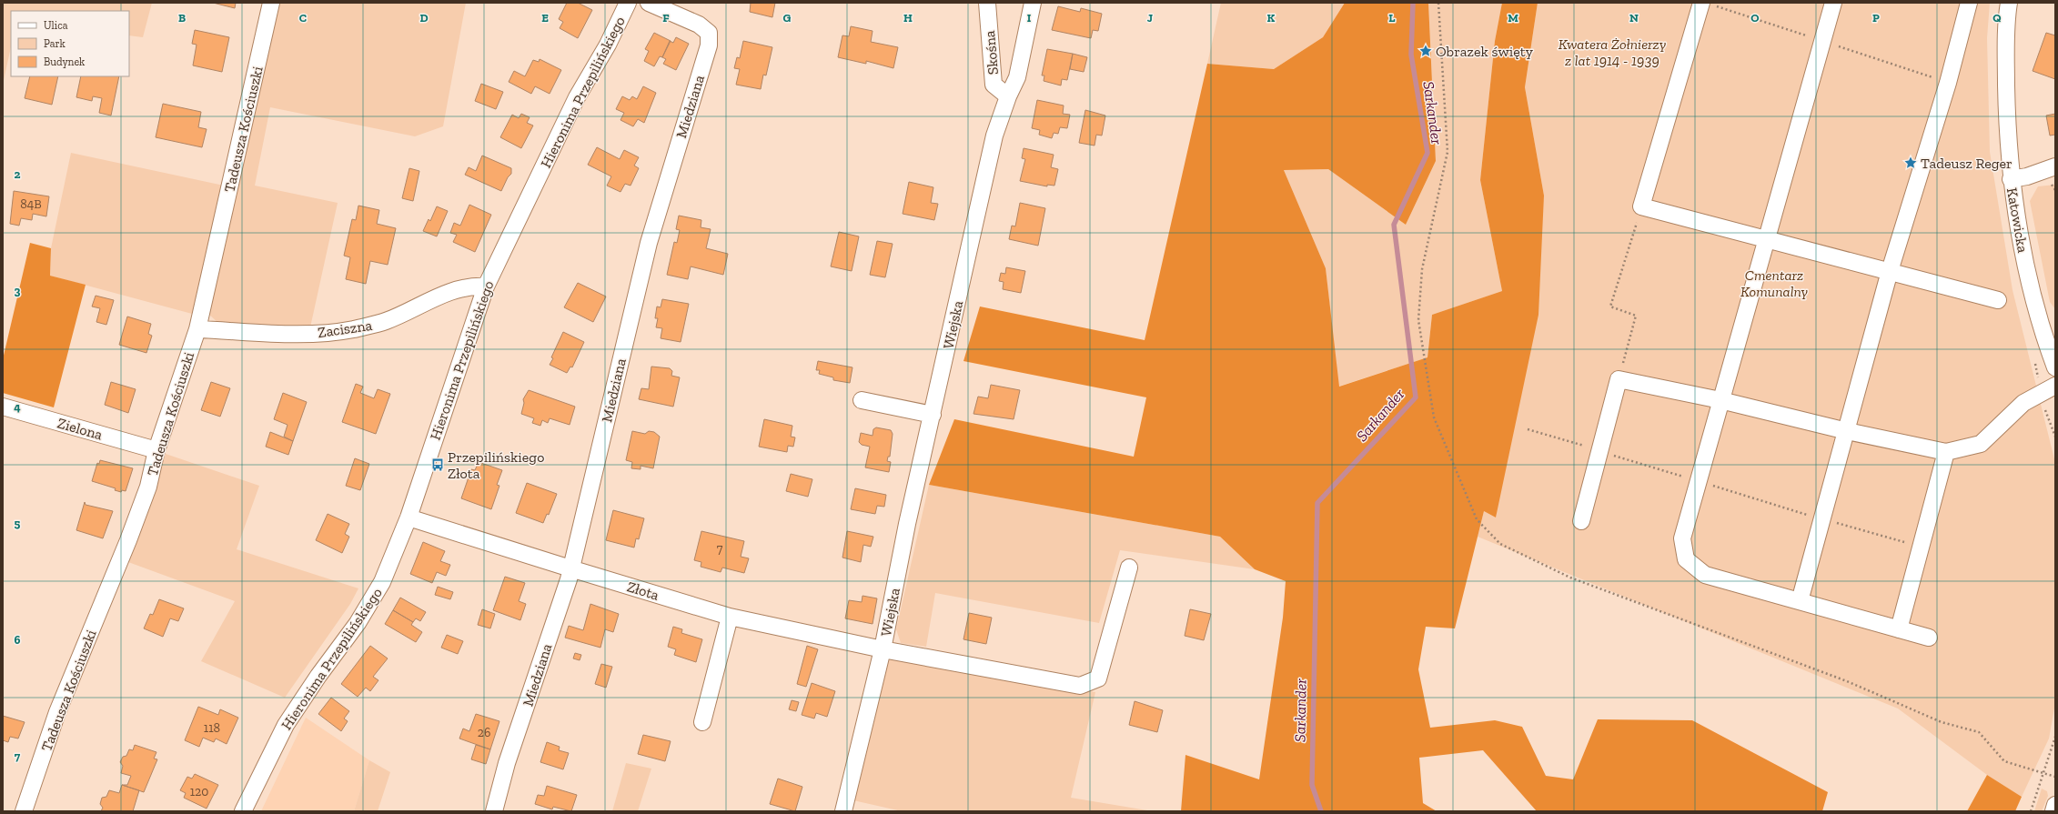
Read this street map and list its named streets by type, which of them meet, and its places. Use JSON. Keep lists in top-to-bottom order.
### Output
{
  "streets": {
    "street": [
      "Skośna",
      "Hieronima Przepilińskiego",
      "Miedziana",
      "Tadeusza Kościuszki",
      "Katowicka",
      "Wiejska",
      "Zaciszna",
      "Zielona",
      "Złota"
    ]
  },
  "crossings": [
    ["Skośna", "Wiejska"],
    ["Hieronima Przepilińskiego", "Zaciszna"],
    ["Hieronima Przepilińskiego", "Złota"],
    ["Miedziana", "Złota"],
    ["Tadeusza Kościuszki", "Zaciszna"],
    ["Tadeusza Kościuszki", "Zielona"],
    ["Wiejska", "Złota"]
  ],
  "water": ["Sarkander"],
  "parks": ["Kwatera Żołnierzy z lat 1914 - 1939", "Cmentarz Komunalny"],
  "places": {
    "place": ["Obrazek święty", "Tadeusz Reger"],
    "bus stop": ["Przepilińskiego Złota"]
  },
  "house_numbers": [
    "84B",
    "7",
    "118",
    "26",
    "120"
  ],
  "legend": ["Ulica", "Park", "Budynek"],
  "grid": {
    "columns": [
      "B",
      "C",
      "D",
      "E",
      "F",
      "G",
      "H",
      "I",
      "J",
      "K",
      "L",
      "M",
      "N",
      "O",
      "P",
      "Q"
    ],
    "rows": [
      "2",
      "3",
      "4",
      "5",
      "6",
      "7"
    ]
  }
}
